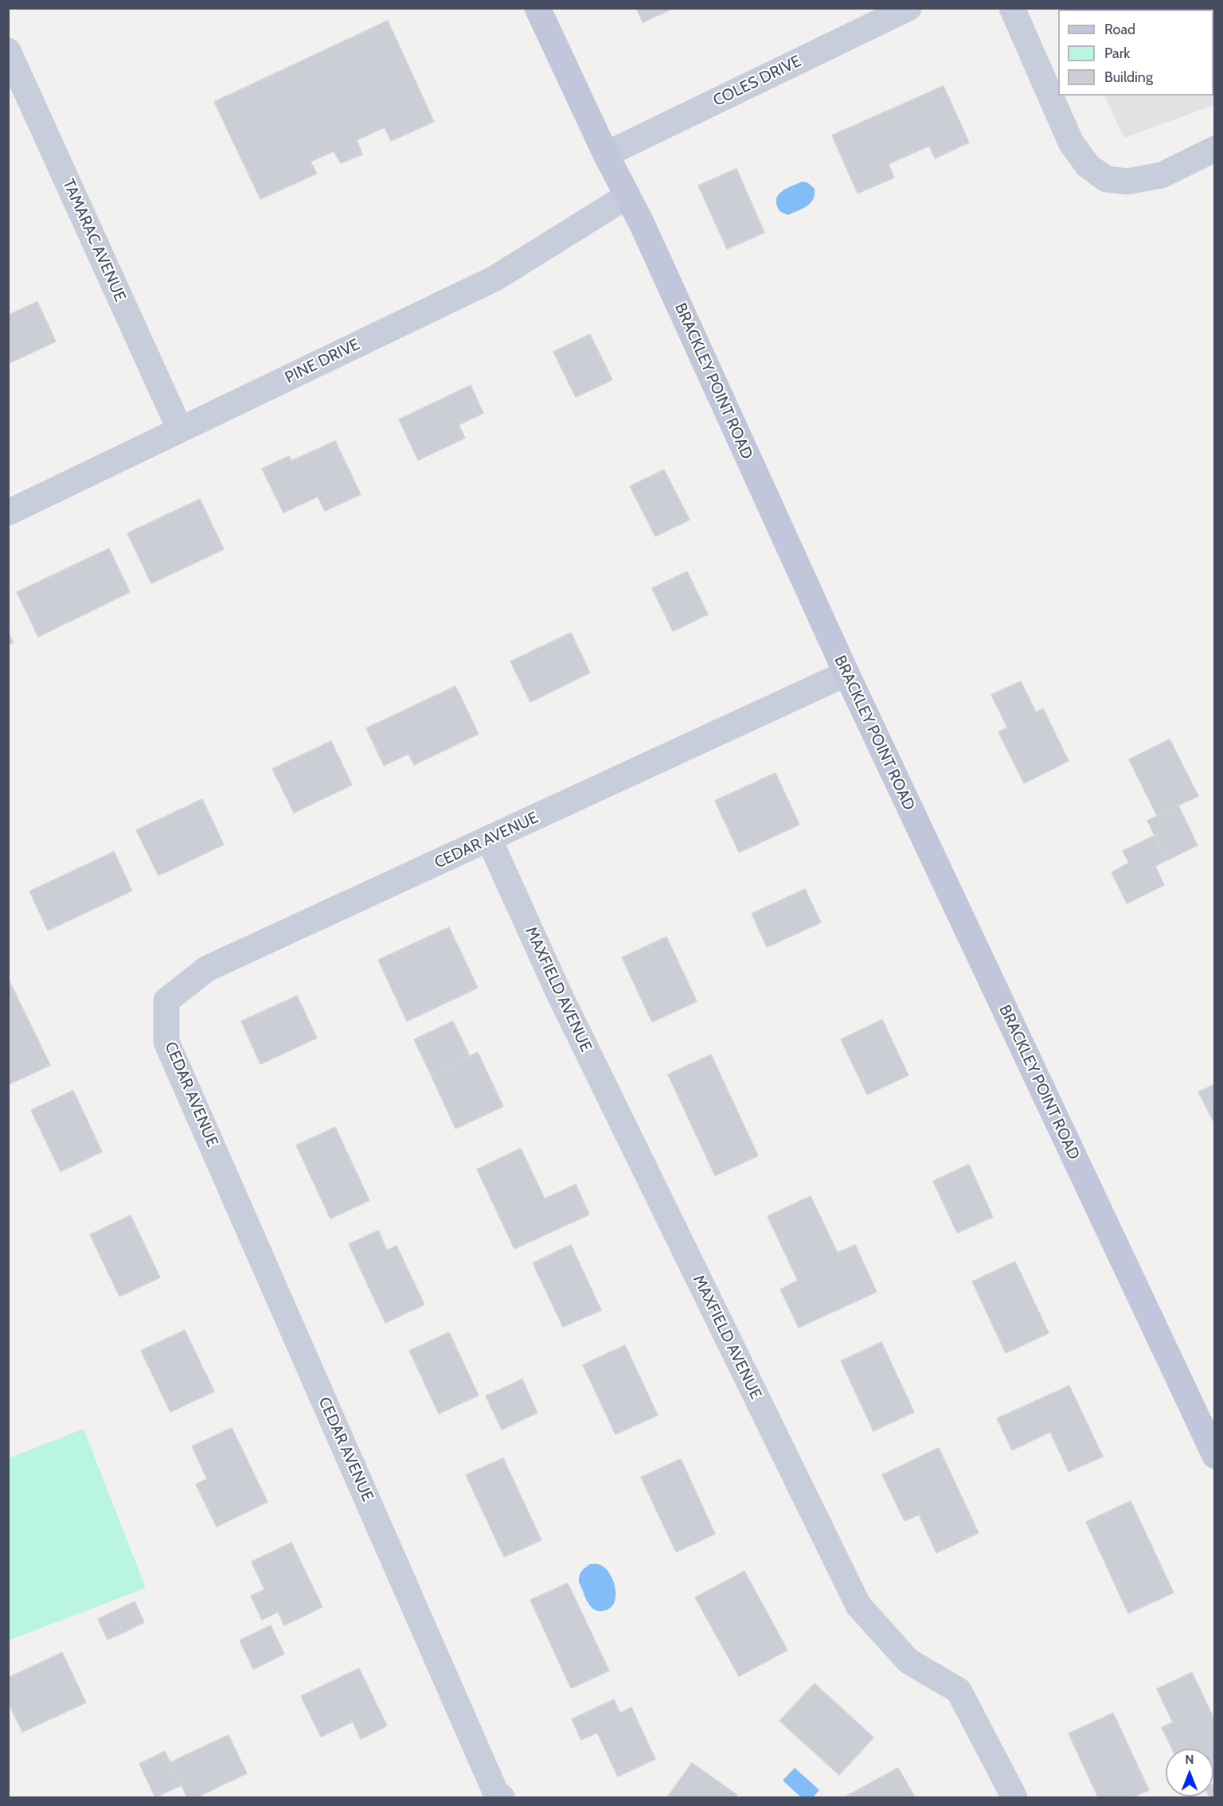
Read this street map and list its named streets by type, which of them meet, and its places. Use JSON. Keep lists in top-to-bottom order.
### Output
{
  "streets": {
    "main road": ["BRACKLEY POINT ROAD"],
    "street": [
      "COLES DRIVE",
      "TAMARAC AVENUE",
      "PINE DRIVE",
      "CEDAR AVENUE",
      "MAXFIELD AVENUE"
    ]
  },
  "crossings": [
    ["COLES DRIVE", "BRACKLEY POINT ROAD"],
    ["TAMARAC AVENUE", "PINE DRIVE"],
    ["PINE DRIVE", "BRACKLEY POINT ROAD"],
    ["BRACKLEY POINT ROAD", "CEDAR AVENUE"],
    ["CEDAR AVENUE", "MAXFIELD AVENUE"]
  ],
  "legend": ["Road", "Park", "Building"],
  "north": "top"
}
